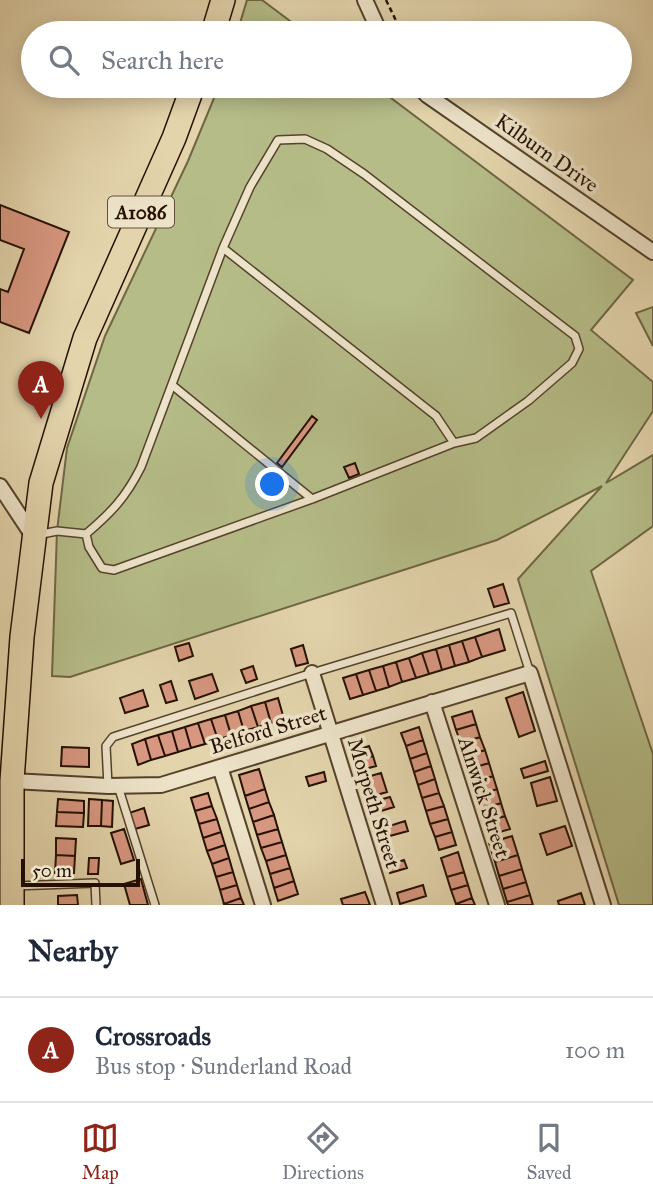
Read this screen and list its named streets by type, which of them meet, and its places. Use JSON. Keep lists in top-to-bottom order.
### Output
{
  "streets": {
    "main road": ["A1086"],
    "street": [
      "Kilburn Drive",
      "Belford Street",
      "Alnwick Street",
      "Morpeth Street"
    ]
  },
  "crossings": [
    ["A1086", "Belford Street"],
    ["Belford Street", "Alnwick Street"],
    ["Belford Street", "Morpeth Street"]
  ],
  "scale_bar": "50 m",
  "page": {
    "search": "Search here",
    "pins": "A",
    "scale": "50 m",
    "heading": "Nearby",
    "list": [
      {
        "mark": "A",
        "name": "Crossroads",
        "note": "Bus stop · Sunderland Road",
        "value": "100 m"
      }
    ],
    "nav": ["Map", "Directions", "Saved"]
  }
}
